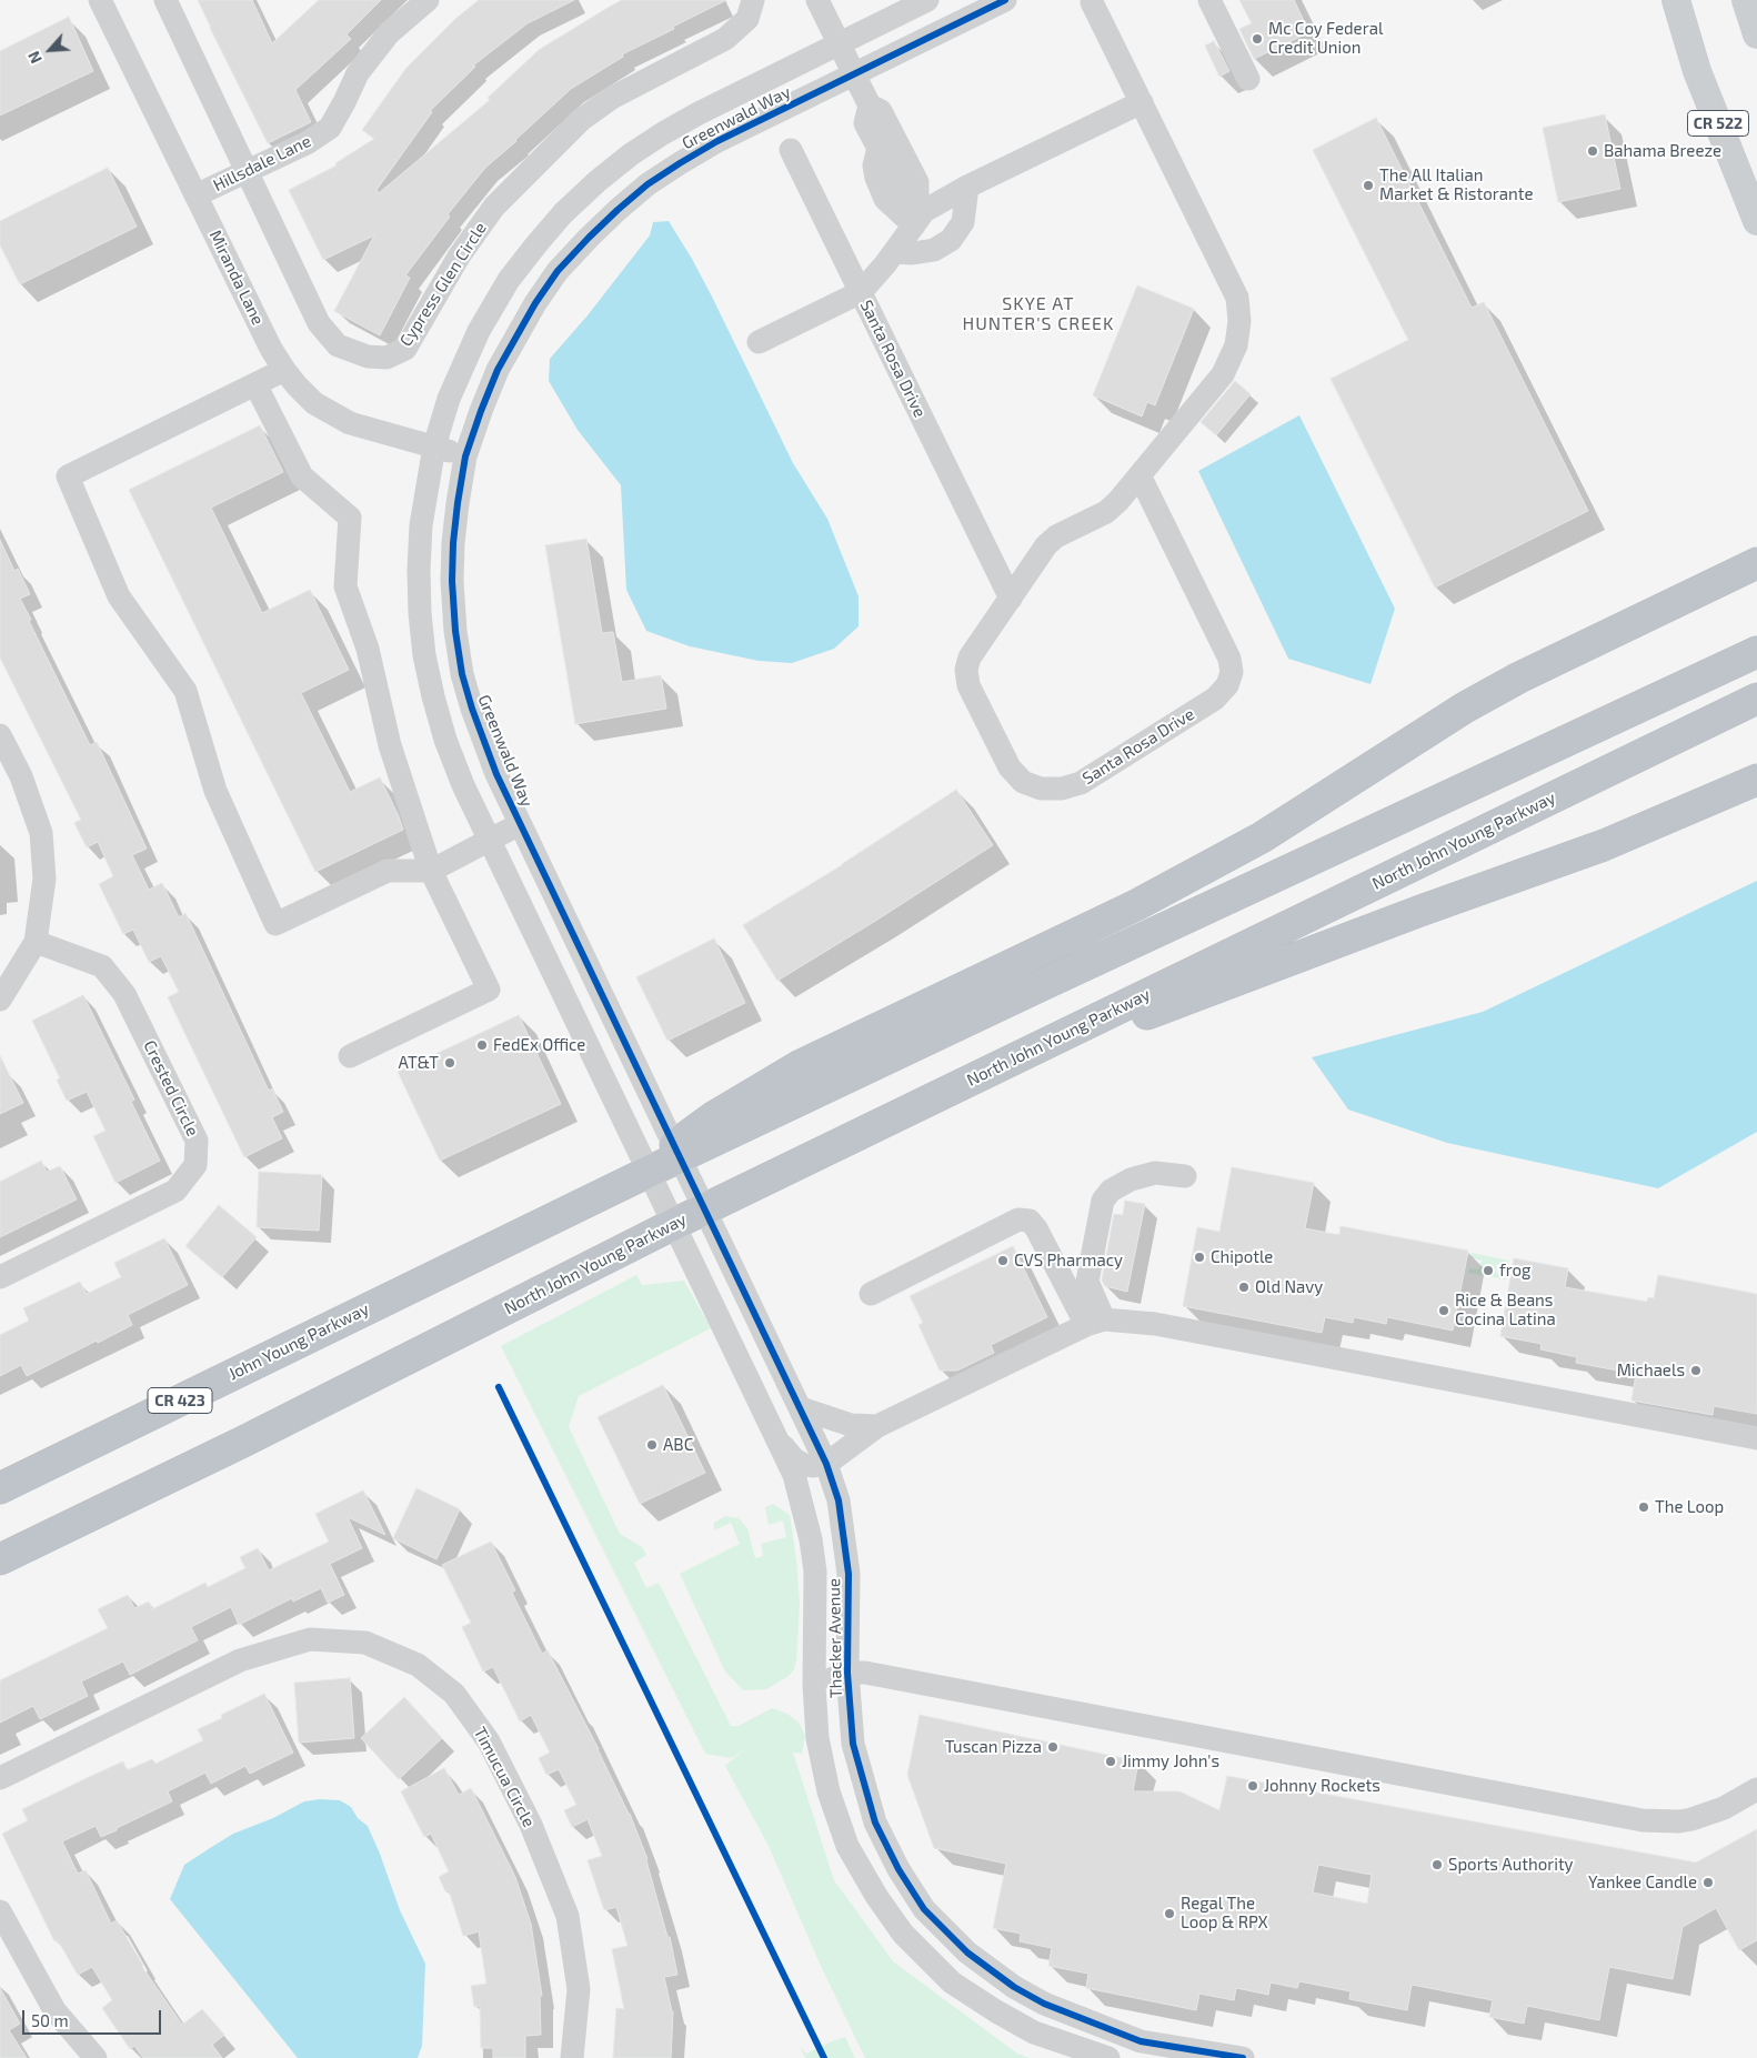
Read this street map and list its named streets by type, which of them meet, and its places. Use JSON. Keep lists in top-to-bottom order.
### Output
{
  "streets": {
    "highway": ["North John Young Parkway", "John Young Parkway", "CR 423"],
    "main road": ["CR 522"],
    "street": [
      "Greenwald Way",
      "Hillsdale Lane",
      "Miranda Lane",
      "Cypress Glen Circle",
      "Santa Rosa Drive",
      "Crested Circle",
      "Thacker Avenue",
      "Timucua Circle"
    ]
  },
  "crossings": [
    ["Greenwald Way", "Miranda Lane"],
    ["Greenwald Way", "John Young Parkway"],
    ["Greenwald Way", "Thacker Avenue"],
    ["Hillsdale Lane", "Miranda Lane"],
    ["Hillsdale Lane", "Cypress Glen Circle"],
    ["North John Young Parkway", "Thacker Avenue"],
    ["John Young Parkway", "Thacker Avenue"]
  ],
  "districts": ["SKYE AT HUNTER'S CREEK"],
  "places": [
    "Mc Coy Federal Credit Union",
    "Bahama Breeze",
    "The All Italian Market & Ristorante",
    "FedEx Office",
    "AT&T",
    "Chipotle",
    "CVS Pharmacy",
    "frog",
    "Old Navy",
    "Rice & Beans Cocina Latina",
    "Michaels",
    "ABC",
    "The Loop",
    "Tuscan Pizza",
    "Jimmy John's",
    "Johnny Rockets",
    "Sports Authority",
    "Yankee Candle",
    "Regal The Loop & RPX"
  ],
  "scale_bar": "50 m",
  "north": "bottom left"
}
